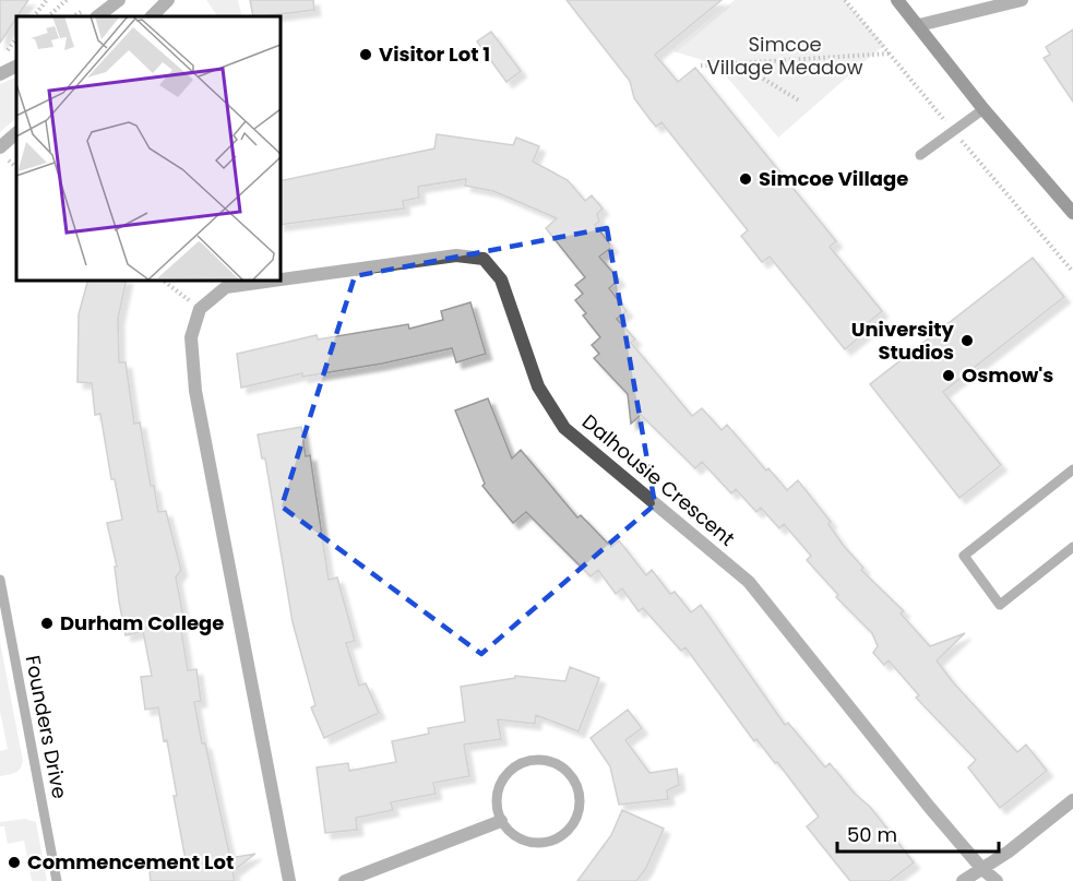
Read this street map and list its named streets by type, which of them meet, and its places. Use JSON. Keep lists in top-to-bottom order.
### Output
{
  "streets": {
    "street": ["Dalhousie Crescent"],
    "lane": ["Founders Drive"]
  },
  "parks": ["Simcoe Village Meadow"],
  "places": [
    "Visitor Lot 1",
    "Simcoe Village",
    "University Studios",
    "Osmow's",
    "Durham College",
    "Commencement Lot"
  ],
  "scale_bar": "50 m"
}
